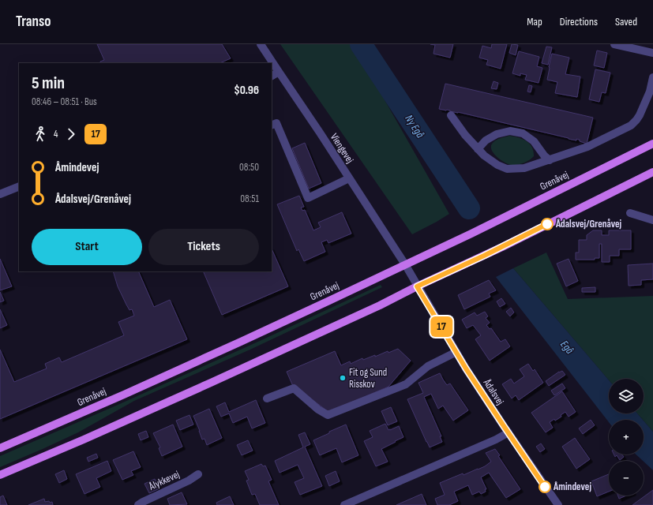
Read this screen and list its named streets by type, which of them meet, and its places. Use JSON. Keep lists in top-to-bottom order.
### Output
{
  "streets": {
    "main road": ["Grenåvej"],
    "street": ["Viengevej", "Ådalsvej", "Ålykkevej"]
  },
  "crossings": [
    ["Viengevej", "Grenåvej"],
    ["Viengevej", "Ådalsvej"]
  ],
  "water": ["Ny Egå", "Egå"],
  "places": ["Ådalsvej/Grenåvej", "Fit og Sund Risskov", "Åmindevej"],
  "lines": ["bus line 17"],
  "page": {
    "header": "Transo",
    "nav": ["Map", "Directions", "Saved"],
    "on_map": "17",
    "heading": ["5 min", "08:46 – 08:51 · Bus", "$0.96"],
    "legs": ["4", "17"],
    "list": [
      {
        "name": "Åmindevej",
        "value": "08:50"
      },
      {
        "name": "Ådalsvej/Grenåvej",
        "value": "08:51"
      }
    ],
    "buttons": ["Start", "Tickets"],
    "map_buttons": ["+", "−"]
  }
}
